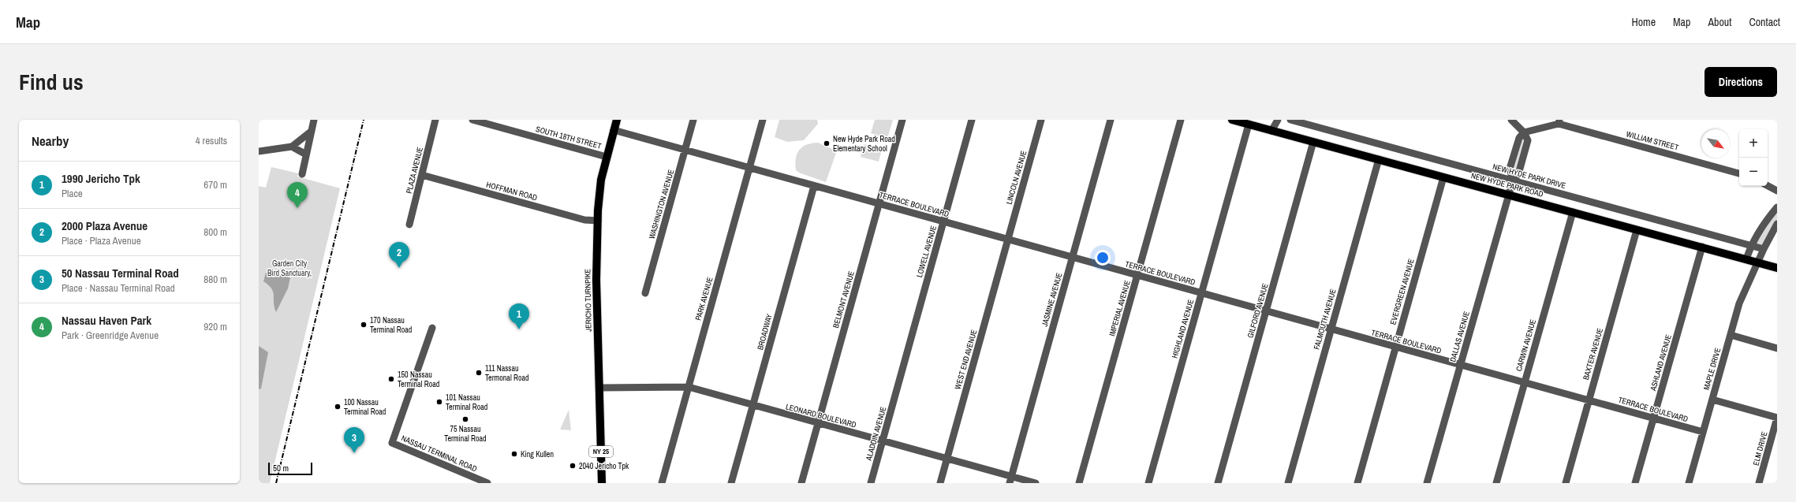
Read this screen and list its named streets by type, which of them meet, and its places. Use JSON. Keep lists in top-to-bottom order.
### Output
{
  "streets": {
    "main road": ["NEW HYDE PARK ROAD", "JERICHO TURNPIKE", "NY 25"],
    "street": [
      "SOUTH 18TH STREET",
      "WILLIAM STREET",
      "PLAZA AVENUE",
      "NEW HYDE PARK DRIVE",
      "LINCOLN AVENUE",
      "HOFFMAN ROAD",
      "WASHINGTON AVENUE",
      "TERRACE BOULEVARD",
      "LOWELL AVENUE",
      "EVERGREEN AVENUE",
      "PARK AVENUE",
      "BELMONT AVENUE",
      "JASMINE AVENUE",
      "IMPERIAL AVENUE",
      "GILFORD AVENUE",
      "FALMOUTH AVENUE",
      "HIGHLAND AVENUE",
      "BROADWAY",
      "DALLAS AVENUE",
      "CARWIN AVENUE",
      "BAXTER AVENUE",
      "WEST END AVENUE",
      "ASHLAND AVENUE",
      "MAPLE DRIVE",
      "LEONARD BOULEVARD",
      "ALADDIN AVENUE",
      "ELM DRIVE",
      "NASSAU TERMINAL ROAD"
    ]
  },
  "crossings": [
    ["SOUTH 18TH STREET", "JERICHO TURNPIKE"],
    ["PLAZA AVENUE", "HOFFMAN ROAD"],
    ["NEW HYDE PARK DRIVE", "DALLAS AVENUE"],
    ["NEW HYDE PARK DRIVE", "MAPLE DRIVE"],
    ["LINCOLN AVENUE", "TERRACE BOULEVARD"],
    ["LINCOLN AVENUE", "WEST END AVENUE"],
    ["NEW HYDE PARK ROAD", "EVERGREEN AVENUE"],
    ["NEW HYDE PARK ROAD", "GILFORD AVENUE"],
    ["NEW HYDE PARK ROAD", "FALMOUTH AVENUE"],
    ["NEW HYDE PARK ROAD", "HIGHLAND AVENUE"],
    ["NEW HYDE PARK ROAD", "DALLAS AVENUE"],
    ["NEW HYDE PARK ROAD", "CARWIN AVENUE"],
    ["NEW HYDE PARK ROAD", "BAXTER AVENUE"],
    ["NEW HYDE PARK ROAD", "ASHLAND AVENUE"],
    ["NEW HYDE PARK ROAD", "MAPLE DRIVE"],
    ["HOFFMAN ROAD", "JERICHO TURNPIKE"],
    ["WASHINGTON AVENUE", "TERRACE BOULEVARD"],
    ["TERRACE BOULEVARD", "LOWELL AVENUE"],
    ["TERRACE BOULEVARD", "EVERGREEN AVENUE"],
    ["TERRACE BOULEVARD", "PARK AVENUE"],
    ["TERRACE BOULEVARD", "BELMONT AVENUE"],
    ["TERRACE BOULEVARD", "JASMINE AVENUE"],
    ["TERRACE BOULEVARD", "JERICHO TURNPIKE"],
    ["TERRACE BOULEVARD", "IMPERIAL AVENUE"],
    ["TERRACE BOULEVARD", "GILFORD AVENUE"],
    ["TERRACE BOULEVARD", "FALMOUTH AVENUE"],
    ["TERRACE BOULEVARD", "HIGHLAND AVENUE"],
    ["TERRACE BOULEVARD", "BROADWAY"],
    ["TERRACE BOULEVARD", "DALLAS AVENUE"],
    ["TERRACE BOULEVARD", "CARWIN AVENUE"],
    ["TERRACE BOULEVARD", "BAXTER AVENUE"],
    ["TERRACE BOULEVARD", "WEST END AVENUE"],
    ["TERRACE BOULEVARD", "ASHLAND AVENUE"],
    ["TERRACE BOULEVARD", "MAPLE DRIVE"],
    ["LOWELL AVENUE", "ALADDIN AVENUE"],
    ["PARK AVENUE", "LEONARD BOULEVARD"],
    ["BELMONT AVENUE", "LEONARD BOULEVARD"],
    ["JASMINE AVENUE", "LEONARD BOULEVARD"],
    ["JERICHO TURNPIKE", "LEONARD BOULEVARD"],
    ["BROADWAY", "LEONARD BOULEVARD"],
    ["WEST END AVENUE", "LEONARD BOULEVARD"],
    ["LEONARD BOULEVARD", "ALADDIN AVENUE"]
  ],
  "parks": ["Garden City Bird Sanctuary,"],
  "places": [
    "New Hyde Park Road Elementary School",
    "170 Nassau Terminal Road",
    "111 Nassau Termonal Road",
    "150 Nassau Terminal Road",
    "101 Nassau Terminal Road",
    "100 Nassau Terminal Road",
    "75 Nassau Terminal Road",
    "King Kullen",
    "2040 Jericho Tpk"
  ],
  "scale_bar": "50 m",
  "north": "bottom right",
  "page": {
    "header": "Map",
    "nav": [
      "Home",
      "Map",
      "About",
      "Contact"
    ],
    "title": "Find us",
    "buttons": "Directions",
    "heading": ["Nearby", "4 results"],
    "map_buttons": ["+", "−"],
    "list": [
      {
        "mark": "1",
        "name": "1990 Jericho Tpk",
        "note": "Place",
        "value": "670 m"
      },
      {
        "mark": "2",
        "name": "2000 Plaza Avenue",
        "note": "Place · Plaza Avenue",
        "value": "800 m"
      },
      {
        "mark": "3",
        "name": "50 Nassau Terminal Road",
        "note": "Place · Nassau Terminal Road",
        "value": "880 m"
      },
      {
        "mark": "4",
        "name": "Nassau Haven Park",
        "note": "Park · Greenridge Avenue",
        "value": "920 m"
      }
    ],
    "pins": [
      "4",
      "2",
      "1",
      "3"
    ],
    "scale": "50 m"
  }
}
